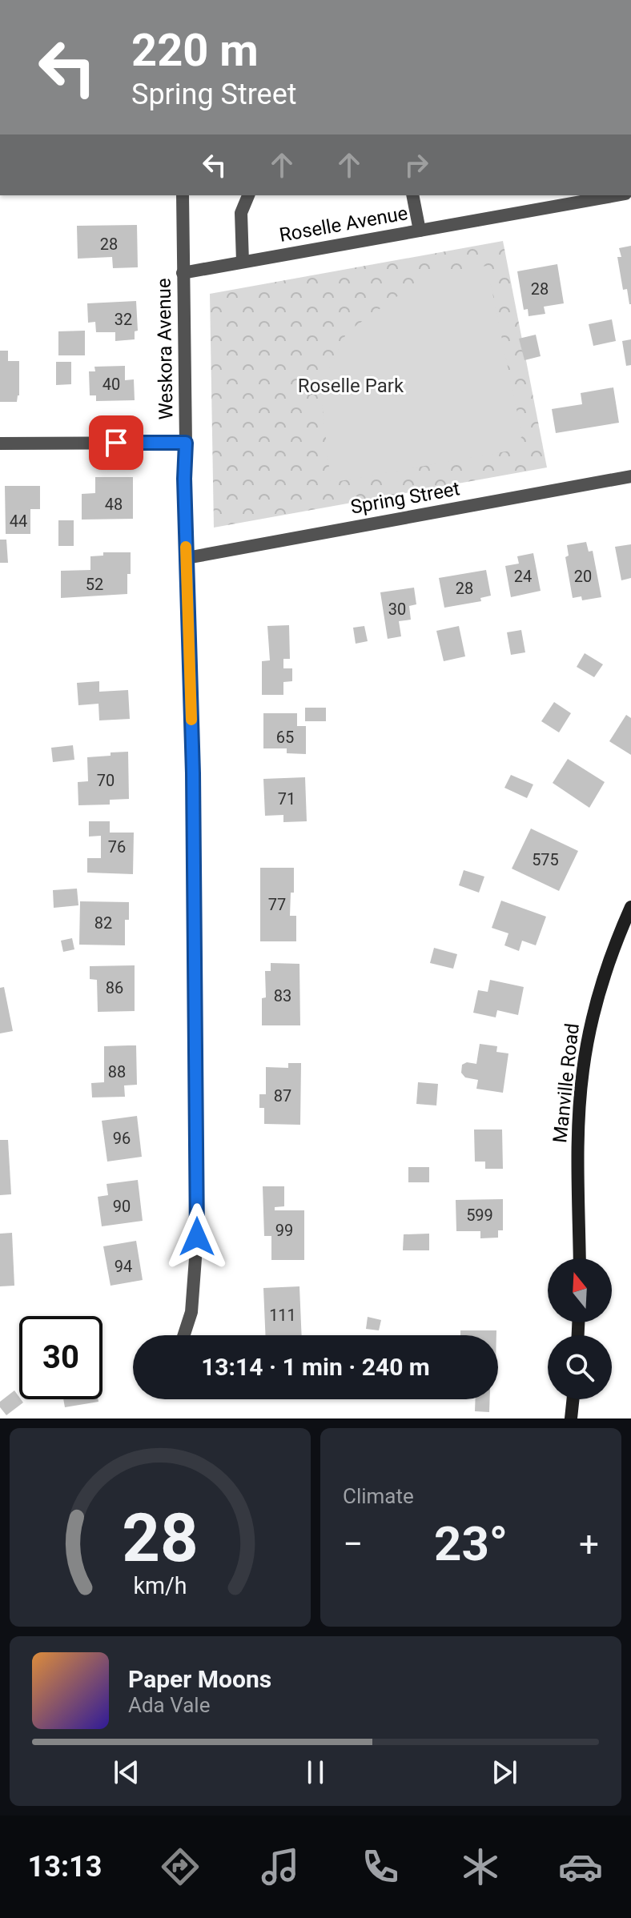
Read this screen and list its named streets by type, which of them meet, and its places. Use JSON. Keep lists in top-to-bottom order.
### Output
{
  "streets": {
    "main road": ["Manville Road"],
    "street": ["Roselle Avenue", "Weskora Avenue", "Spring Street"]
  },
  "crossings": [
    ["Roselle Avenue", "Weskora Avenue"],
    ["Weskora Avenue", "Spring Street"]
  ],
  "parks": ["Roselle Park"],
  "house_numbers": [
    "28",
    "28",
    "32",
    "40",
    "48",
    "44",
    "24",
    "20",
    "52",
    "28",
    "30",
    "65",
    "70",
    "71",
    "76",
    "575",
    "77",
    "82",
    "86",
    "83",
    "88",
    "87",
    "96",
    "90",
    "599",
    "99",
    "94",
    "111"
  ],
  "north": "top",
  "page": {
    "turn": ["220 m", "Spring Street"],
    "limit": "30",
    "trip": "13:14 · 1 min · 240 m",
    "tile": "Climate",
    "heat": ["−", "23°", "+"],
    "song": ["Paper Moons", "Ada Vale"],
    "tabs": "13:13",
    "gauge": ["28", "km/h"]
  }
}
